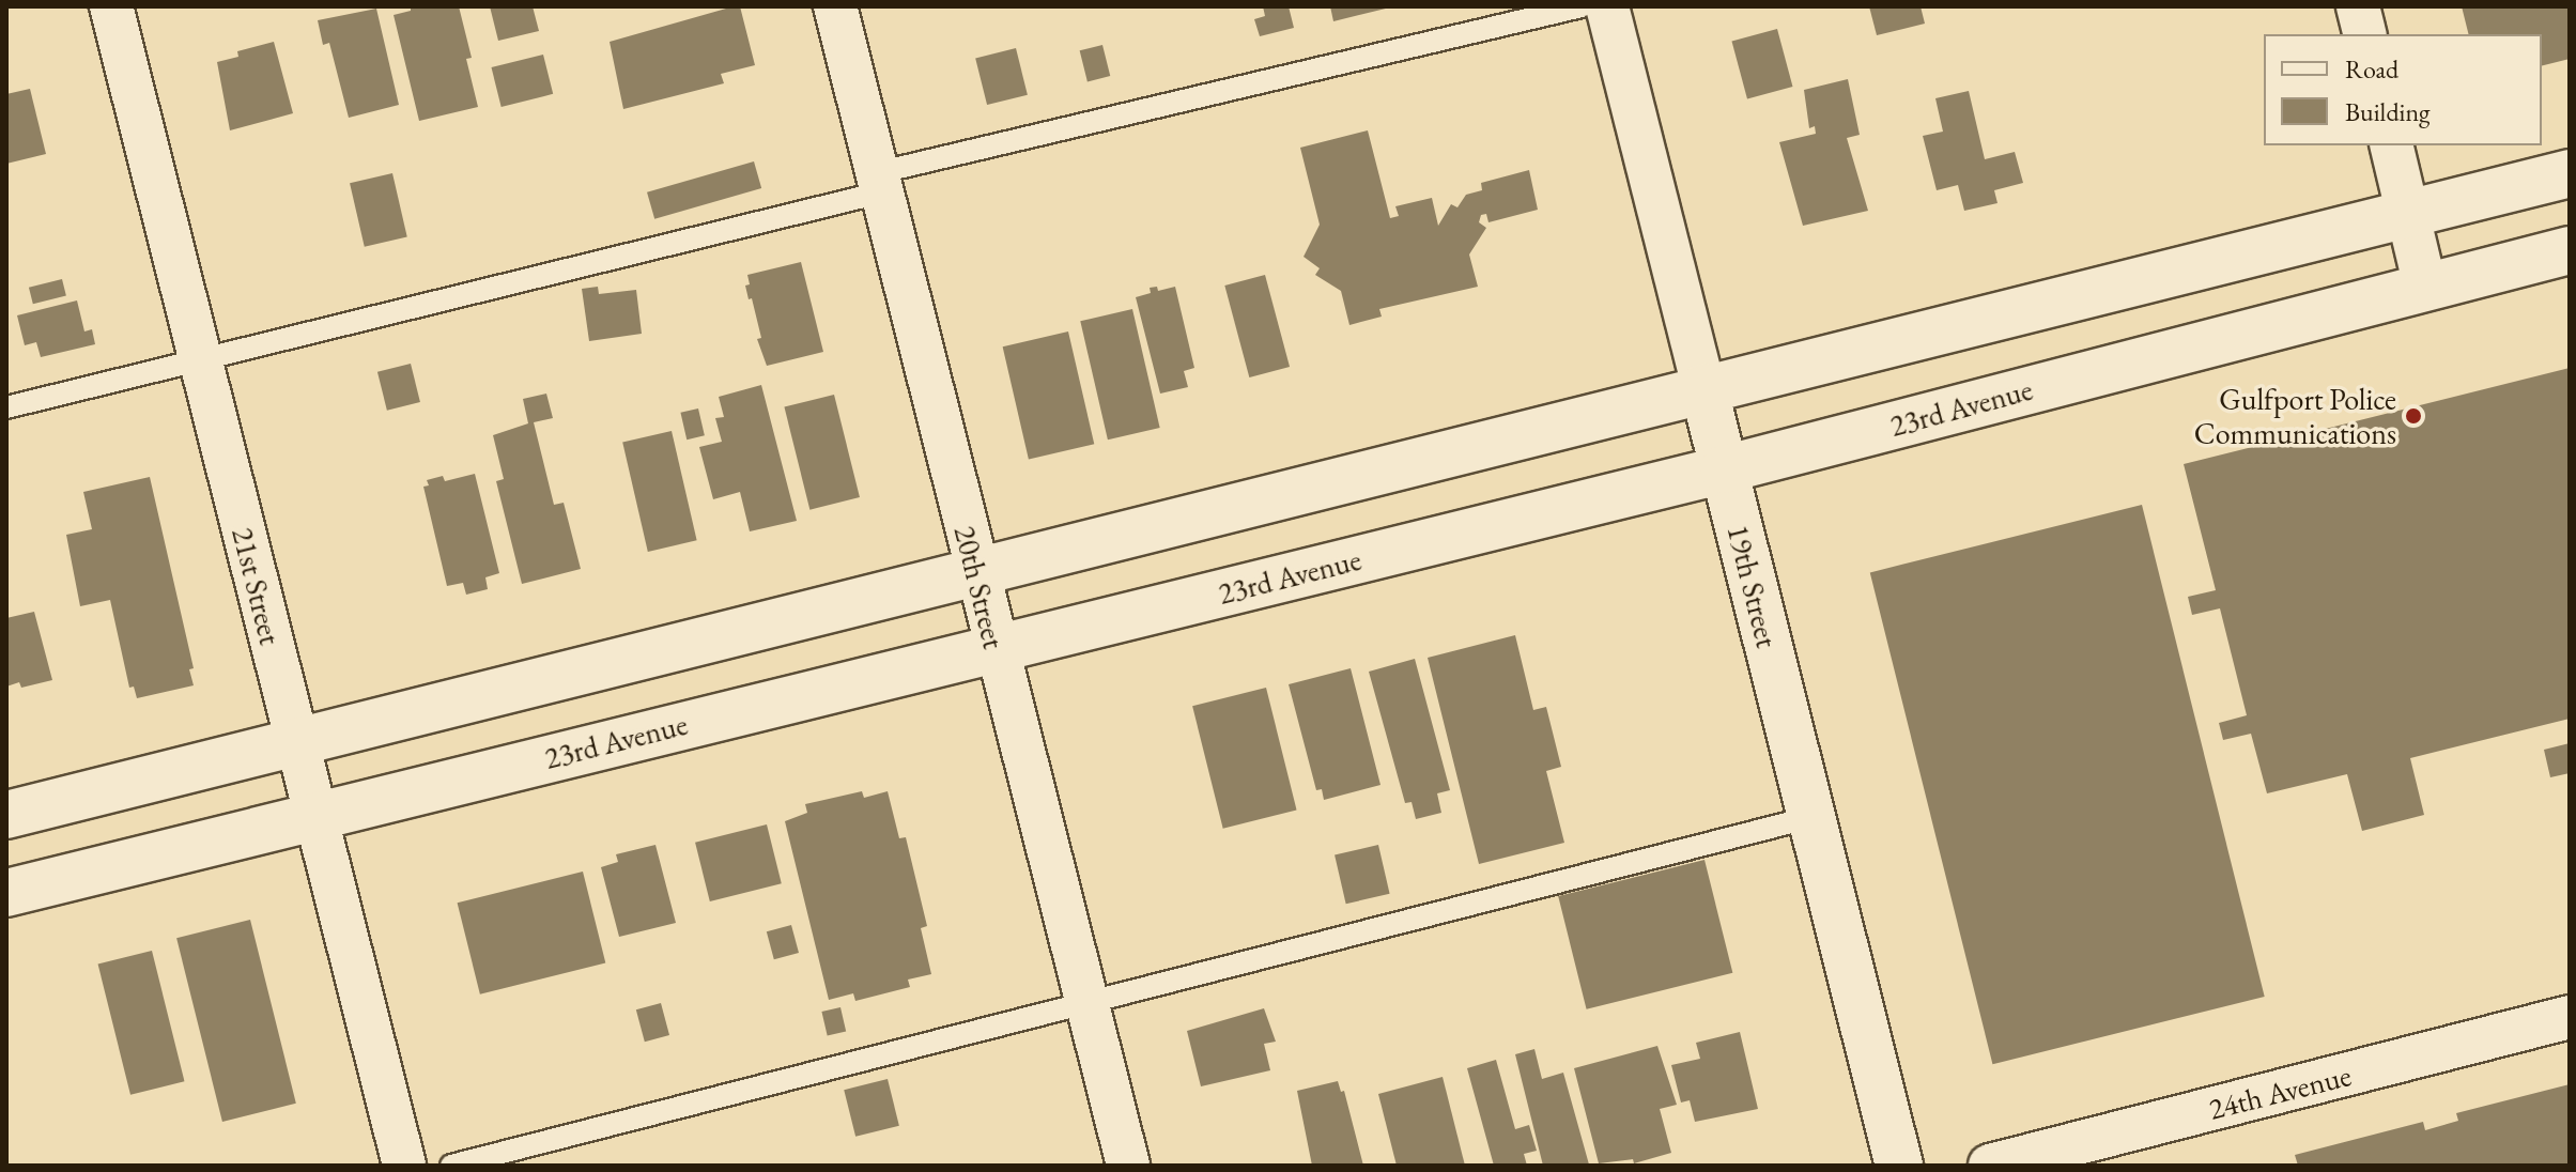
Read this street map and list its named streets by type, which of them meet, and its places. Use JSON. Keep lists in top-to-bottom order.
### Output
{
  "streets": {
    "street": [
      "23rd Avenue",
      "21st Street",
      "19th Street",
      "20th Street",
      "24th Avenue"
    ]
  },
  "crossings": [
    ["23rd Avenue", "21st Street"],
    ["23rd Avenue", "19th Street"],
    ["23rd Avenue", "20th Street"]
  ],
  "places": ["Gulfport Police Communications"],
  "legend": ["Road", "Building"]
}
